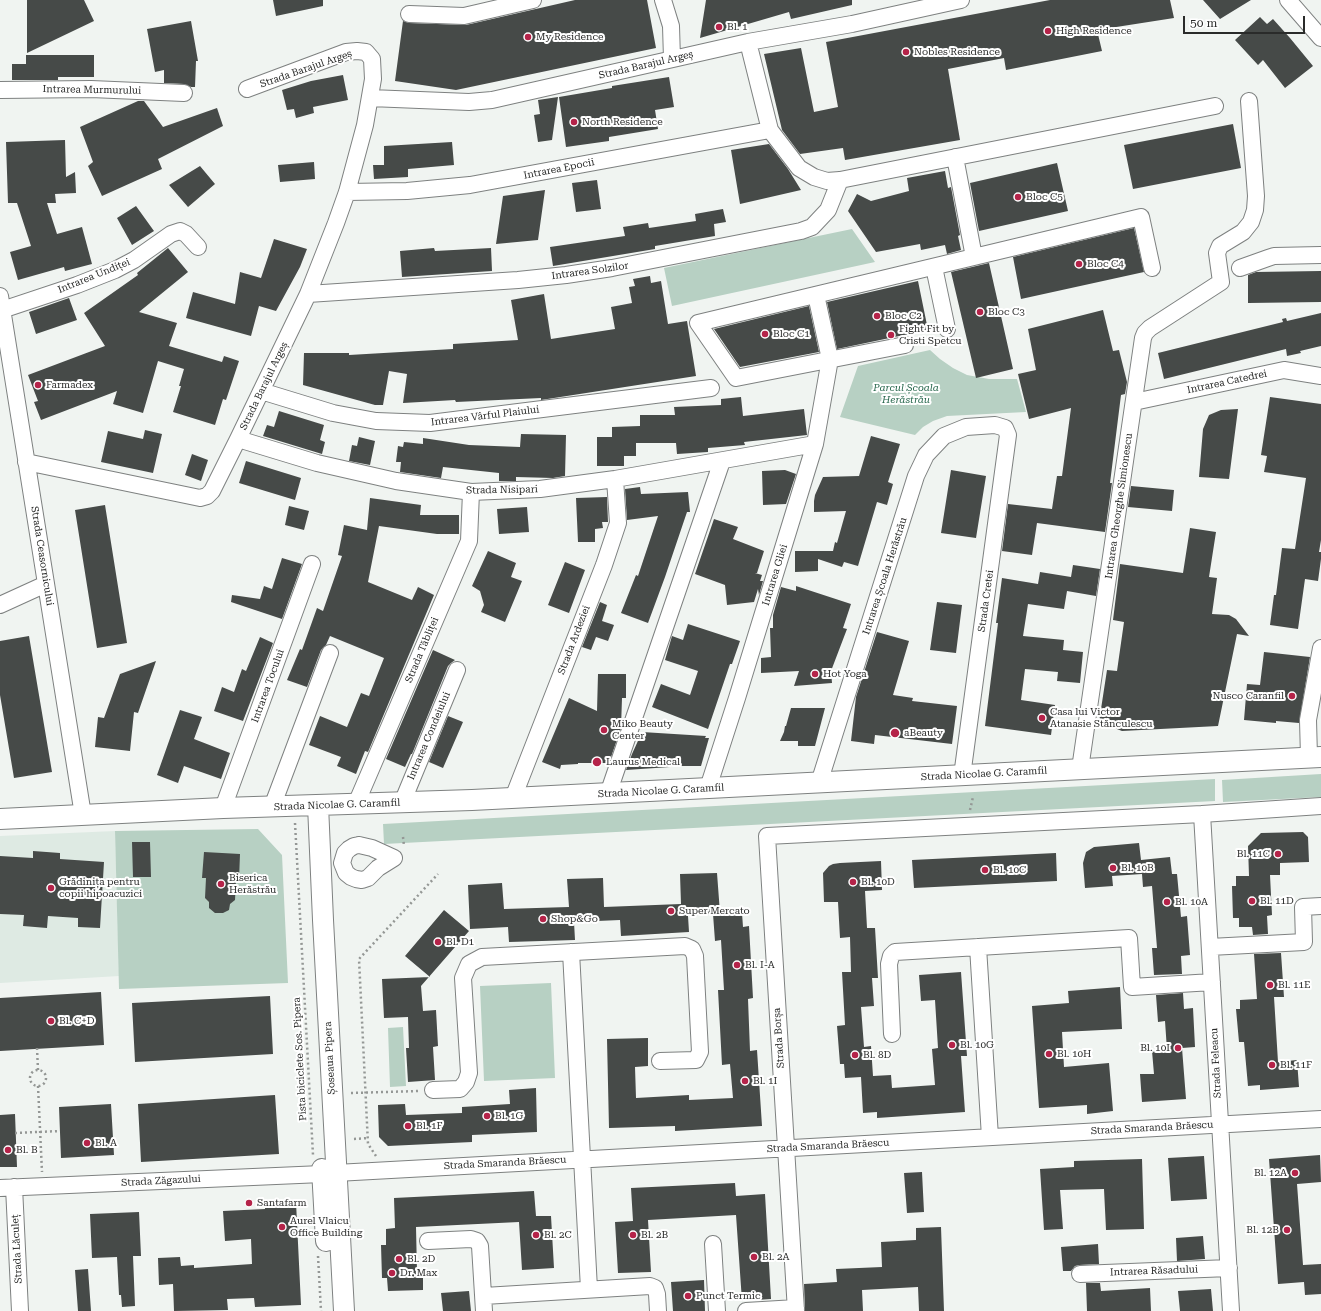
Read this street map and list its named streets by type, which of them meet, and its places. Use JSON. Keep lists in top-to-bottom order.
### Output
{
  "streets": {
    "main road": ["Strada Nicolae G. Caramfil", "Șoseaua Pipera"],
    "street": [
      "Strada Barajul Argeș",
      "Intrarea Murmurului",
      "Intrarea Epocii",
      "Intrarea Solzilor",
      "Intrarea Undiței",
      "Intrarea Catedrei",
      "Intrarea Vârful Plaiului",
      "Strada Nisipari",
      "Intrarea Gheorghe Simionescu",
      "Strada Ceasornicului",
      "Intrarea Gliei",
      "Intrarea Școala Herăstrău",
      "Strada Cretei",
      "Strada Ardeziei",
      "Strada Tăbliței",
      "Intrarea Tocului",
      "Intrarea Condeiului",
      "Strada Borșa",
      "Strada Feleacu",
      "Strada Smaranda Brăescu",
      "Strada Zăgazului",
      "Strada Lăculeț",
      "Intrarea Răsadului"
    ],
    "path": ["Pista biciclete Sos. Pipera"]
  },
  "crossings": [
    ["Strada Barajul Argeș", "Intrarea Epocii"],
    ["Strada Barajul Argeș", "Intrarea Solzilor"],
    ["Strada Barajul Argeș", "Intrarea Vârful Plaiului"],
    ["Strada Barajul Argeș", "Strada Nisipari"],
    ["Strada Barajul Argeș", "Strada Ceasornicului"],
    ["Intrarea Undiței", "Strada Ceasornicului"],
    ["Intrarea Catedrei", "Intrarea Gheorghe Simionescu"],
    ["Strada Nisipari", "Intrarea Gliei"],
    ["Strada Nisipari", "Strada Ardeziei"],
    ["Strada Nisipari", "Strada Tăbliței"],
    ["Intrarea Gheorghe Simionescu", "Strada Nicolae G. Caramfil"],
    ["Strada Ceasornicului", "Strada Nicolae G. Caramfil"],
    ["Intrarea Gliei", "Strada Nicolae G. Caramfil"],
    ["Intrarea Școala Herăstrău", "Strada Cretei"],
    ["Intrarea Școala Herăstrău", "Strada Nicolae G. Caramfil"],
    ["Strada Cretei", "Strada Nicolae G. Caramfil"],
    ["Strada Ardeziei", "Strada Nicolae G. Caramfil"],
    ["Strada Tăbliței", "Strada Nicolae G. Caramfil"],
    ["Intrarea Tocului", "Strada Nicolae G. Caramfil"],
    ["Intrarea Condeiului", "Strada Nicolae G. Caramfil"],
    ["Strada Nicolae G. Caramfil", "Șoseaua Pipera"],
    ["Strada Nicolae G. Caramfil", "Pista biciclete Sos. Pipera"],
    ["Strada Borșa", "Strada Feleacu"],
    ["Strada Borșa", "Strada Smaranda Brăescu"],
    ["Șoseaua Pipera", "Pista biciclete Sos. Pipera"],
    ["Șoseaua Pipera", "Strada Smaranda Brăescu"],
    ["Șoseaua Pipera", "Strada Zăgazului"],
    ["Pista biciclete Sos. Pipera", "Strada Smaranda Brăescu"],
    ["Pista biciclete Sos. Pipera", "Strada Zăgazului"],
    ["Strada Feleacu", "Strada Smaranda Brăescu"],
    ["Strada Feleacu", "Intrarea Răsadului"],
    ["Strada Smaranda Brăescu", "Strada Zăgazului"],
    ["Strada Zăgazului", "Strada Lăculeț"]
  ],
  "parks": ["Parcul Școala Herăstrău"],
  "places": [
    "Bl. 1",
    "High Residence",
    "My Residence",
    "Nobles Residence",
    "North Residence",
    "Bloc C5",
    "Bloc C4",
    "Bloc C3",
    "Bloc C2",
    "Bloc C1",
    "Fight Fit by Cristi Spetcu",
    "Farmadex",
    "Hot Yoga",
    "Nusco Caranfil",
    "Casa lui Victor Atanasie Stănculescu",
    "Miko Beauty Center",
    "aBeauty",
    "Laurus Medical",
    "Bl. 11C",
    "Bl. 10B",
    "Bl. 10C",
    "Bl. 10D",
    "Biserica Herăstrău",
    "Grădinița pentru copii hipoacuzici",
    "Bl. 11D",
    "Bl. 10A",
    "Super Mercato",
    "Shop&Go",
    "Bl. D1",
    "Bl. I-A",
    "Bl. 11E",
    "Bl. C+D",
    "Bl. 10G",
    "Bl. 10I",
    "Bl. 10H",
    "Bl. 8D",
    "Bl. 11F",
    "Bl. 1I",
    "Bl. 1G",
    "Bl. 1F",
    "Bl. A",
    "Bl. B",
    "Bl. 12A",
    "Santafarm",
    "Aurel Vlaicu Office Building",
    "Bl. 12B",
    "Bl. 2C",
    "Bl. 2B",
    "Bl. 2A",
    "Bl. 2D",
    "Dr. Max",
    "Punct Termic"
  ],
  "scale_bar": "50 m"
}
